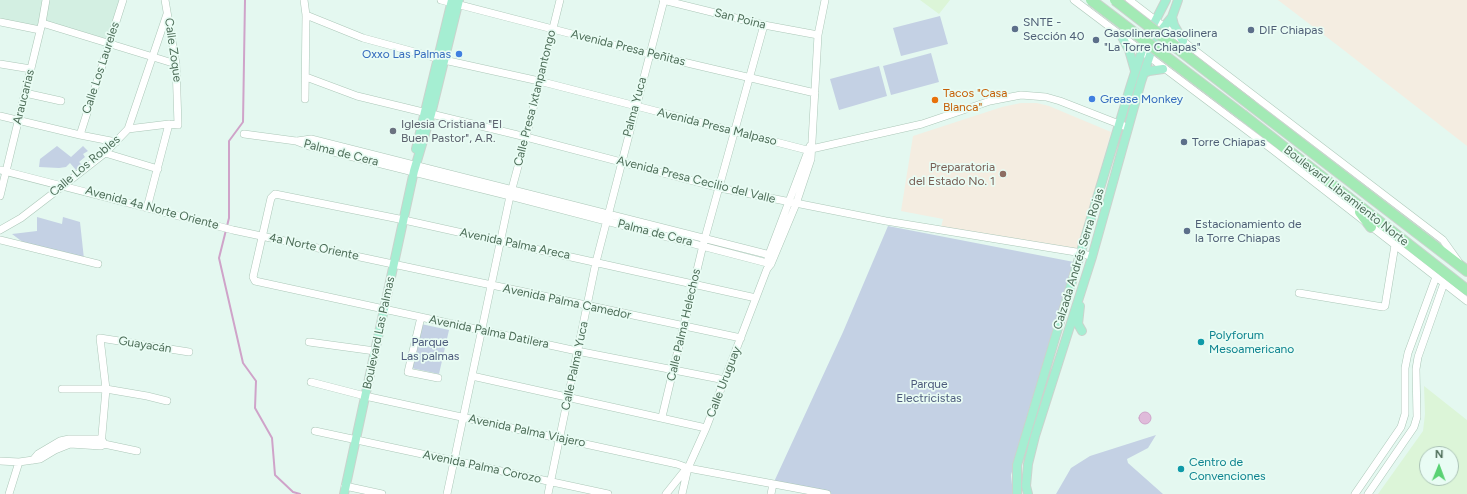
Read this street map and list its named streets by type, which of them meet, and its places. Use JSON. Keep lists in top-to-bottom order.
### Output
{
  "streets": {
    "highway": ["Boulevard Libramiento Norte"],
    "main road": ["Calzada Andrés Serra Rojas", "Boulevard Las Palmas"],
    "street": [
      "San Poina",
      "Avenida Presa Peñitas",
      "Calle Zoque",
      "Calle Los Laureles",
      "Araucarias",
      "Calle Presa Ixtanpantongo",
      "Palma Yuca",
      "Avenida Presa Malpaso",
      "Palma de Cera",
      "Calle Los Robles",
      "Avenida Presa Cecilio del Valle",
      "Avenida 4a Norte Oriente",
      "Avenida Palma Areca",
      "4a Norte Oriente",
      "Avenida Palma Camedor",
      "Calle Palma Helechos",
      "Avenida Palma Datilera",
      "Guayacán",
      "Calle Palma Yuca",
      "Calle Uruguay",
      "Avenida Palma Viajero",
      "Avenida Palma Corozo"
    ]
  },
  "crossings": [
    ["San Poina", "Palma Yuca"],
    ["San Poina", "Calle Palma Helechos"],
    ["San Poina", "Calle Uruguay"],
    ["Avenida Presa Peñitas", "Calle Presa Ixtanpantongo"],
    ["Avenida Presa Peñitas", "Palma Yuca"],
    ["Avenida Presa Peñitas", "Calle Palma Helechos"],
    ["Avenida Presa Peñitas", "Boulevard Las Palmas"],
    ["Avenida Presa Peñitas", "Calle Uruguay"],
    ["Calle Zoque", "Calle Los Robles"],
    ["Araucarias", "Avenida 4a Norte Oriente"],
    ["Calle Presa Ixtanpantongo", "Avenida Presa Malpaso"],
    ["Calle Presa Ixtanpantongo", "Palma de Cera"],
    ["Calle Presa Ixtanpantongo", "Avenida Presa Cecilio del Valle"],
    ["Calle Presa Ixtanpantongo", "Avenida Palma Areca"],
    ["Calle Presa Ixtanpantongo", "Avenida Palma Camedor"],
    ["Calle Presa Ixtanpantongo", "Avenida Palma Datilera"],
    ["Calle Presa Ixtanpantongo", "Avenida Palma Viajero"],
    ["Calle Presa Ixtanpantongo", "Avenida Palma Corozo"],
    ["Palma Yuca", "Avenida Presa Malpaso"],
    ["Palma Yuca", "Palma de Cera"],
    ["Palma Yuca", "Avenida Presa Cecilio del Valle"],
    ["Palma Yuca", "Calle Palma Yuca"],
    ["Avenida Presa Malpaso", "Calzada Andrés Serra Rojas"],
    ["Avenida Presa Malpaso", "Calle Palma Helechos"],
    ["Avenida Presa Malpaso", "Boulevard Las Palmas"],
    ["Avenida Presa Malpaso", "Calle Uruguay"],
    ["Palma de Cera", "Calle Palma Helechos"],
    ["Palma de Cera", "Boulevard Las Palmas"],
    ["Palma de Cera", "Calle Palma Yuca"],
    ["Palma de Cera", "Calle Uruguay"],
    ["Calle Los Robles", "Avenida 4a Norte Oriente"],
    ["Avenida Presa Cecilio del Valle", "Calzada Andrés Serra Rojas"],
    ["Avenida Presa Cecilio del Valle", "Calle Palma Helechos"],
    ["Avenida Presa Cecilio del Valle", "Boulevard Las Palmas"],
    ["Avenida Presa Cecilio del Valle", "Calle Uruguay"],
    ["Avenida 4a Norte Oriente", "4a Norte Oriente"],
    ["Avenida Palma Areca", "4a Norte Oriente"],
    ["Avenida Palma Areca", "Calle Palma Helechos"],
    ["Avenida Palma Areca", "Avenida Palma Datilera"],
    ["Avenida Palma Areca", "Boulevard Las Palmas"],
    ["Avenida Palma Areca", "Calle Palma Yuca"],
    ["Avenida Palma Areca", "Calle Uruguay"],
    ["4a Norte Oriente", "Avenida Palma Camedor"],
    ["4a Norte Oriente", "Avenida Palma Datilera"],
    ["4a Norte Oriente", "Boulevard Las Palmas"],
    ["Avenida Palma Camedor", "Calle Palma Helechos"],
    ["Avenida Palma Camedor", "Boulevard Las Palmas"],
    ["Avenida Palma Camedor", "Calle Palma Yuca"],
    ["Avenida Palma Camedor", "Calle Uruguay"],
    ["Calle Palma Helechos", "Avenida Palma Datilera"],
    ["Avenida Palma Datilera", "Boulevard Las Palmas"],
    ["Avenida Palma Datilera", "Calle Palma Yuca"],
    ["Avenida Palma Datilera", "Calle Uruguay"],
    ["Boulevard Las Palmas", "Avenida Palma Viajero"],
    ["Boulevard Las Palmas", "Avenida Palma Corozo"],
    ["Calle Palma Yuca", "Avenida Palma Viajero"],
    ["Calle Palma Yuca", "Avenida Palma Corozo"],
    ["Calle Uruguay", "Avenida Palma Viajero"]
  ],
  "parks": ["Parque Las palmas", "Parque Electricistas"],
  "places": [
    "SNTE - Sección 40",
    "DIF Chiapas",
    "GasolineraGasolinera \"La Torre Chiapas\"",
    "Oxxo Las Palmas",
    "Grease Monkey",
    "Tacos \"Casa Blanca\"",
    "Iglesia Cristiana \"El Buen Pastor\", A.R.",
    "Torre Chiapas",
    "Preparatoria del Estado No. 1",
    "Estacionamiento de la Torre Chiapas",
    "Polyforum Mesoamericano",
    "Centro de Convenciones"
  ],
  "north": "top"
}
